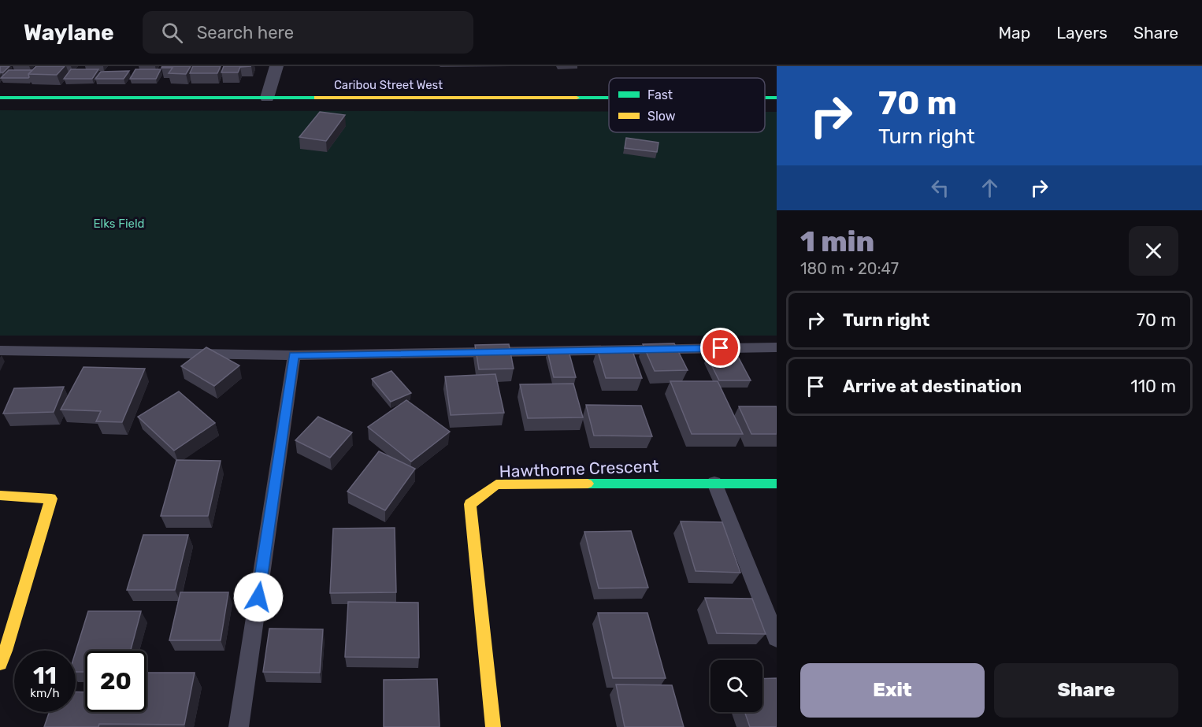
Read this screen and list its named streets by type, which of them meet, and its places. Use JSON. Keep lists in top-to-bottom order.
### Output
{
  "streets": {
    "street": ["Caribou Street West", "Hawthorne Crescent"]
  },
  "parks": ["Elks Field"],
  "legend": ["Fast", "Slow"],
  "page": {
    "header": "Waylane",
    "search": "Search here",
    "nav": ["Map", "Layers", "Share"],
    "turn": ["70 m", "Turn right"],
    "heading": ["1 min", "180 m · 20:47"],
    "list": [
      {
        "name": "Turn right",
        "value": "70 m"
      },
      {
        "name": "Arrive at destination",
        "value": "110 m"
      }
    ],
    "speed": "11 km/h",
    "limit": "20",
    "buttons": ["Exit", "Share"]
  }
}
